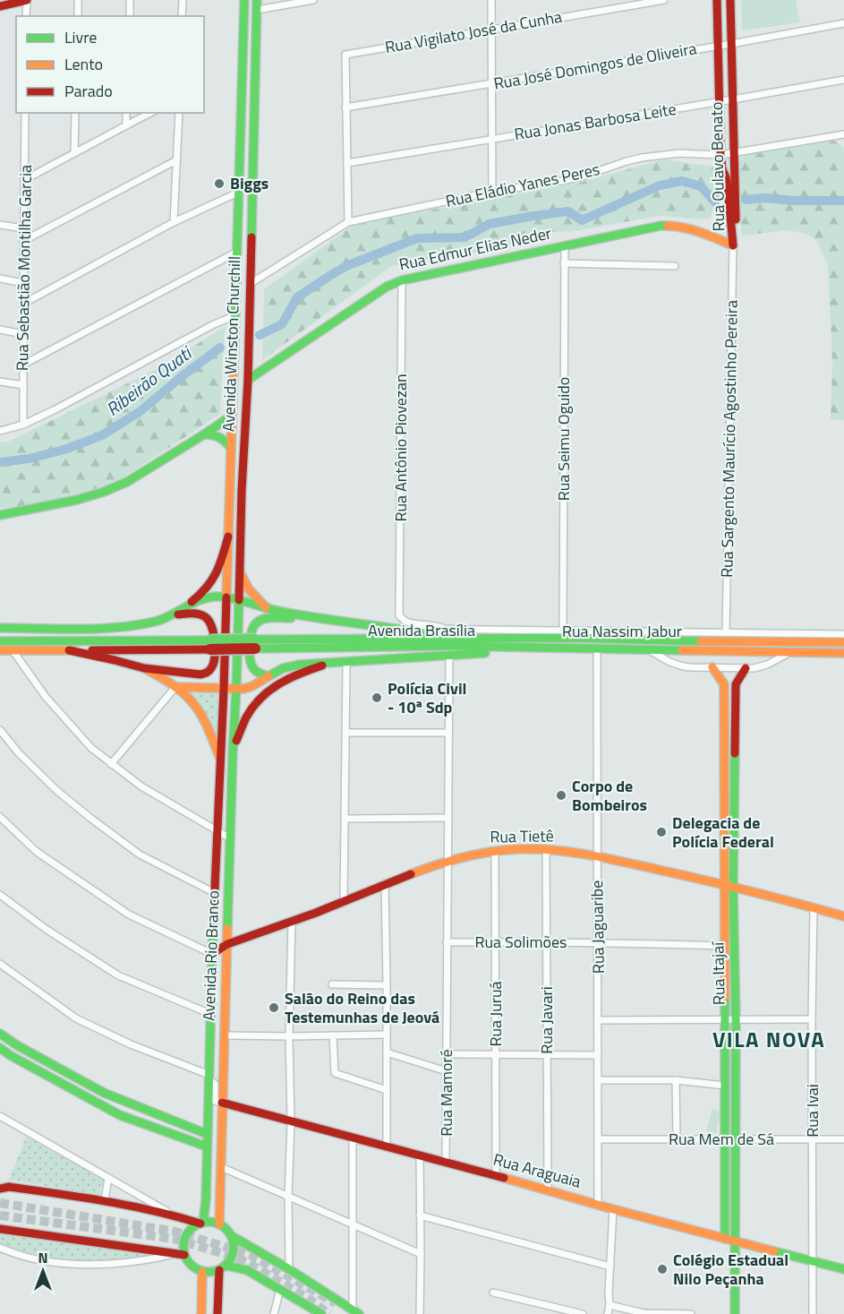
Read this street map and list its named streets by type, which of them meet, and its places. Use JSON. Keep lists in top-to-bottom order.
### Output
{
  "streets": {
    "main road": [
      "Rua Oulavo Benato",
      "Rua Edmur Elias Neder",
      "Avenida Winston Churchill",
      "Avenida Brasília",
      "Rua Tietê",
      "Avenida Rio Branco",
      "Rua Itajaí",
      "Rua Araguaia"
    ],
    "street": [
      "Rua Vigilato José da Cunha",
      "Rua José Domingos de Oliveira",
      "Rua Jonas Barbosa Leite",
      "Rua Eládio Yanes Peres",
      "Rua Sebastião Montilha Garcia",
      "Rua Seimu Oguido",
      "Rua Sargento Maurício Agostinho Pereira",
      "Rua Antônio Piovezan",
      "Rua Nassim Jabur",
      "Rua Jaguaribe",
      "Rua Solimões",
      "Rua Juruá",
      "Rua Javari",
      "Rua Mamoré",
      "Rua Ivai",
      "Rua Mem de Sá"
    ]
  },
  "crossings": [
    ["Rua Vigilato José da Cunha", "Rua José Domingos de Oliveira"],
    ["Rua José Domingos de Oliveira", "Rua Oulavo Benato"],
    ["Rua Jonas Barbosa Leite", "Rua Oulavo Benato"],
    ["Rua Oulavo Benato", "Rua Eládio Yanes Peres"],
    ["Rua Oulavo Benato", "Rua Edmur Elias Neder"],
    ["Rua Oulavo Benato", "Rua Sargento Maurício Agostinho Pereira"],
    ["Rua Eládio Yanes Peres", "Avenida Winston Churchill"],
    ["Rua Edmur Elias Neder", "Avenida Winston Churchill"],
    ["Rua Edmur Elias Neder", "Rua Seimu Oguido"],
    ["Rua Edmur Elias Neder", "Rua Sargento Maurício Agostinho Pereira"],
    ["Rua Edmur Elias Neder", "Rua Antônio Piovezan"],
    ["Avenida Winston Churchill", "Avenida Rio Branco"],
    ["Rua Seimu Oguido", "Rua Nassim Jabur"],
    ["Rua Sargento Maurício Agostinho Pereira", "Rua Nassim Jabur"],
    ["Rua Antônio Piovezan", "Rua Nassim Jabur"],
    ["Avenida Brasília", "Rua Nassim Jabur"],
    ["Avenida Brasília", "Rua Jaguaribe"],
    ["Rua Tietê", "Rua Jaguaribe"],
    ["Rua Tietê", "Avenida Rio Branco"],
    ["Rua Tietê", "Rua Itajaí"],
    ["Rua Tietê", "Rua Juruá"],
    ["Rua Tietê", "Rua Javari"],
    ["Rua Tietê", "Rua Mamoré"],
    ["Rua Tietê", "Rua Ivai"],
    ["Rua Jaguaribe", "Rua Solimões"],
    ["Rua Jaguaribe", "Rua Mem de Sá"],
    ["Rua Jaguaribe", "Rua Araguaia"],
    ["Rua Solimões", "Rua Itajaí"],
    ["Rua Solimões", "Rua Juruá"],
    ["Rua Solimões", "Rua Javari"],
    ["Rua Solimões", "Rua Mamoré"],
    ["Avenida Rio Branco", "Rua Araguaia"],
    ["Rua Itajaí", "Rua Mem de Sá"],
    ["Rua Itajaí", "Rua Araguaia"],
    ["Rua Juruá", "Rua Araguaia"],
    ["Rua Javari", "Rua Araguaia"],
    ["Rua Mamoré", "Rua Araguaia"],
    ["Rua Ivai", "Rua Mem de Sá"],
    ["Rua Ivai", "Rua Araguaia"]
  ],
  "districts": ["VILA NOVA"],
  "water": ["Ribeirão Quati"],
  "places": [
    "Biggs",
    "Polícia Civil - 10ª Sdp",
    "Corpo de Bombeiros",
    "Delegacia de Polícia Federal",
    "Salão do Reino das Testemunhas de Jeová",
    "Colégio Estadual Nilo Peçanha"
  ],
  "legend": ["Livre", "Lento", "Parado"],
  "north": "top"
}
